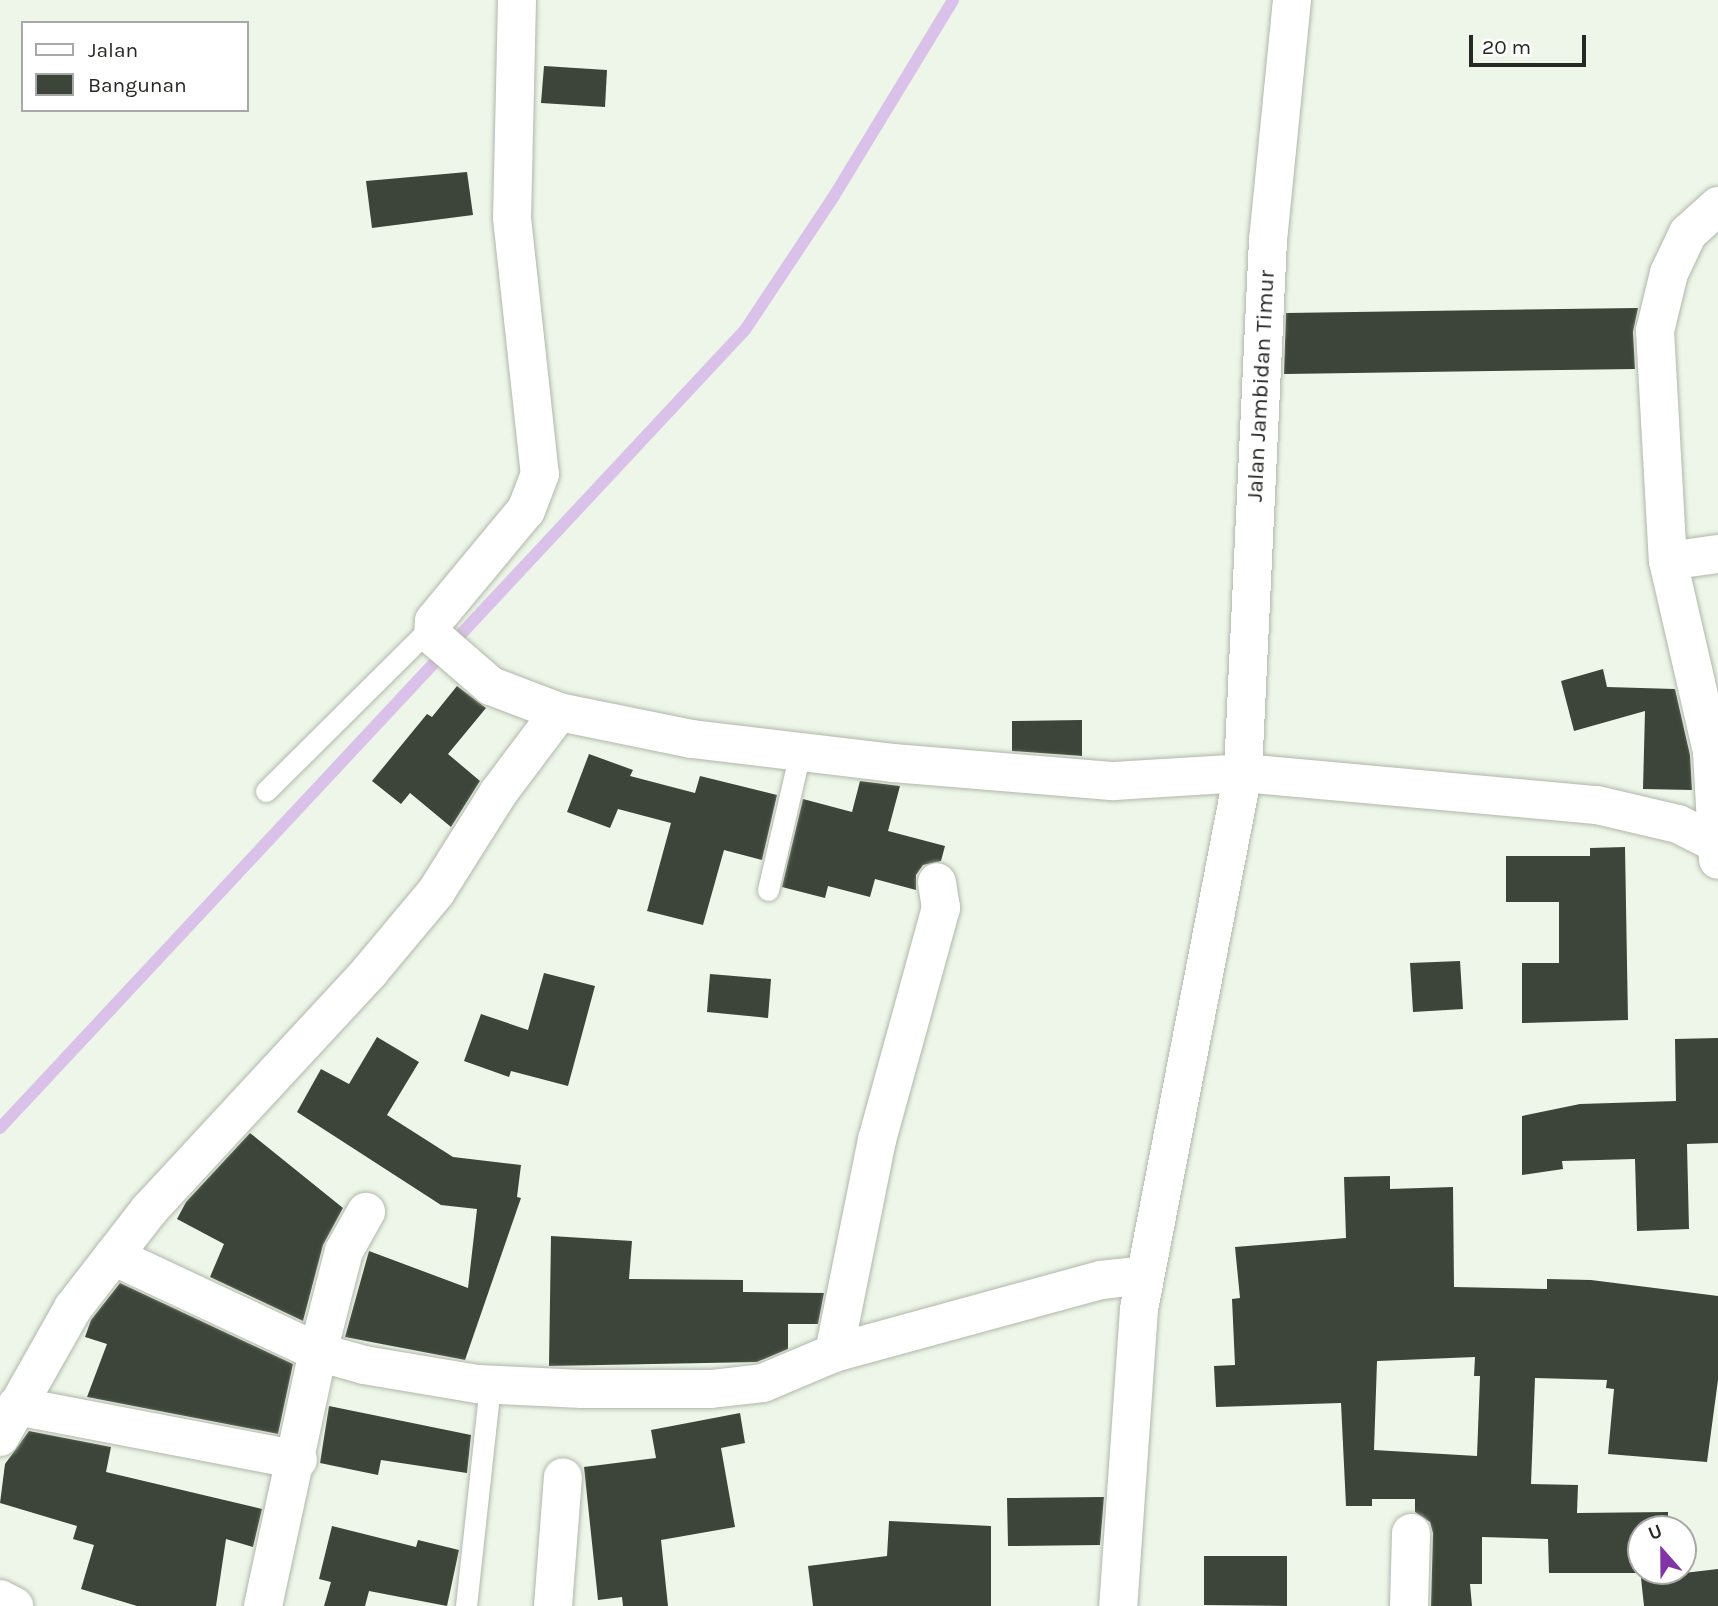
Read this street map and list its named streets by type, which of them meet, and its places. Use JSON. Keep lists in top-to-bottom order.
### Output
{
  "streets": {
    "street": ["Jalan Jambidan Timur"]
  },
  "legend": ["Jalan", "Bangunan"],
  "scale_bar": "20 m",
  "north": "top"
}
